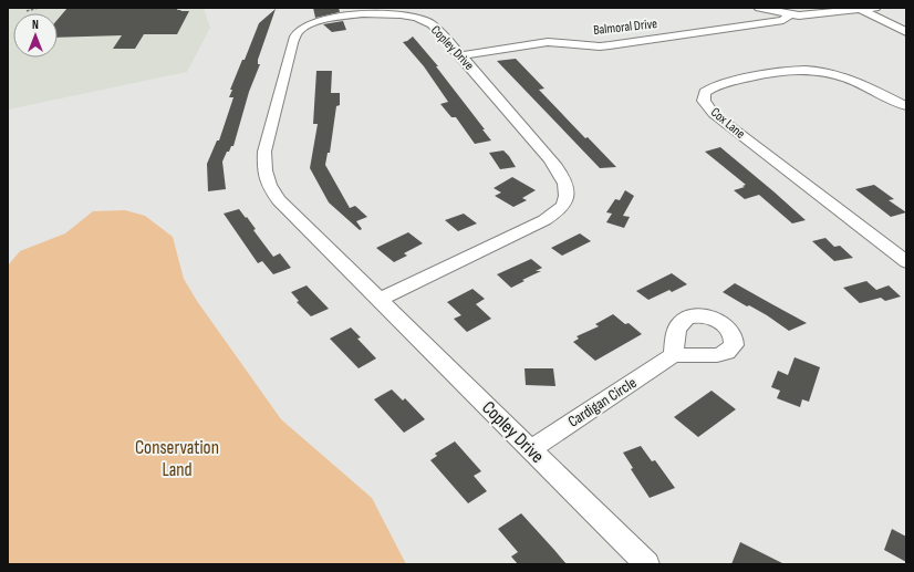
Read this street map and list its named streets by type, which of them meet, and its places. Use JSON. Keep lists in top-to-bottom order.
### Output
{
  "streets": {
    "street": [
      "Balmoral Drive",
      "Copley Drive",
      "Cox Lane",
      "Cardigan Circle"
    ]
  },
  "crossings": [
    ["Balmoral Drive", "Copley Drive"],
    ["Copley Drive", "Cardigan Circle"]
  ],
  "parks": ["Conservation Land"],
  "north": "top"
}
